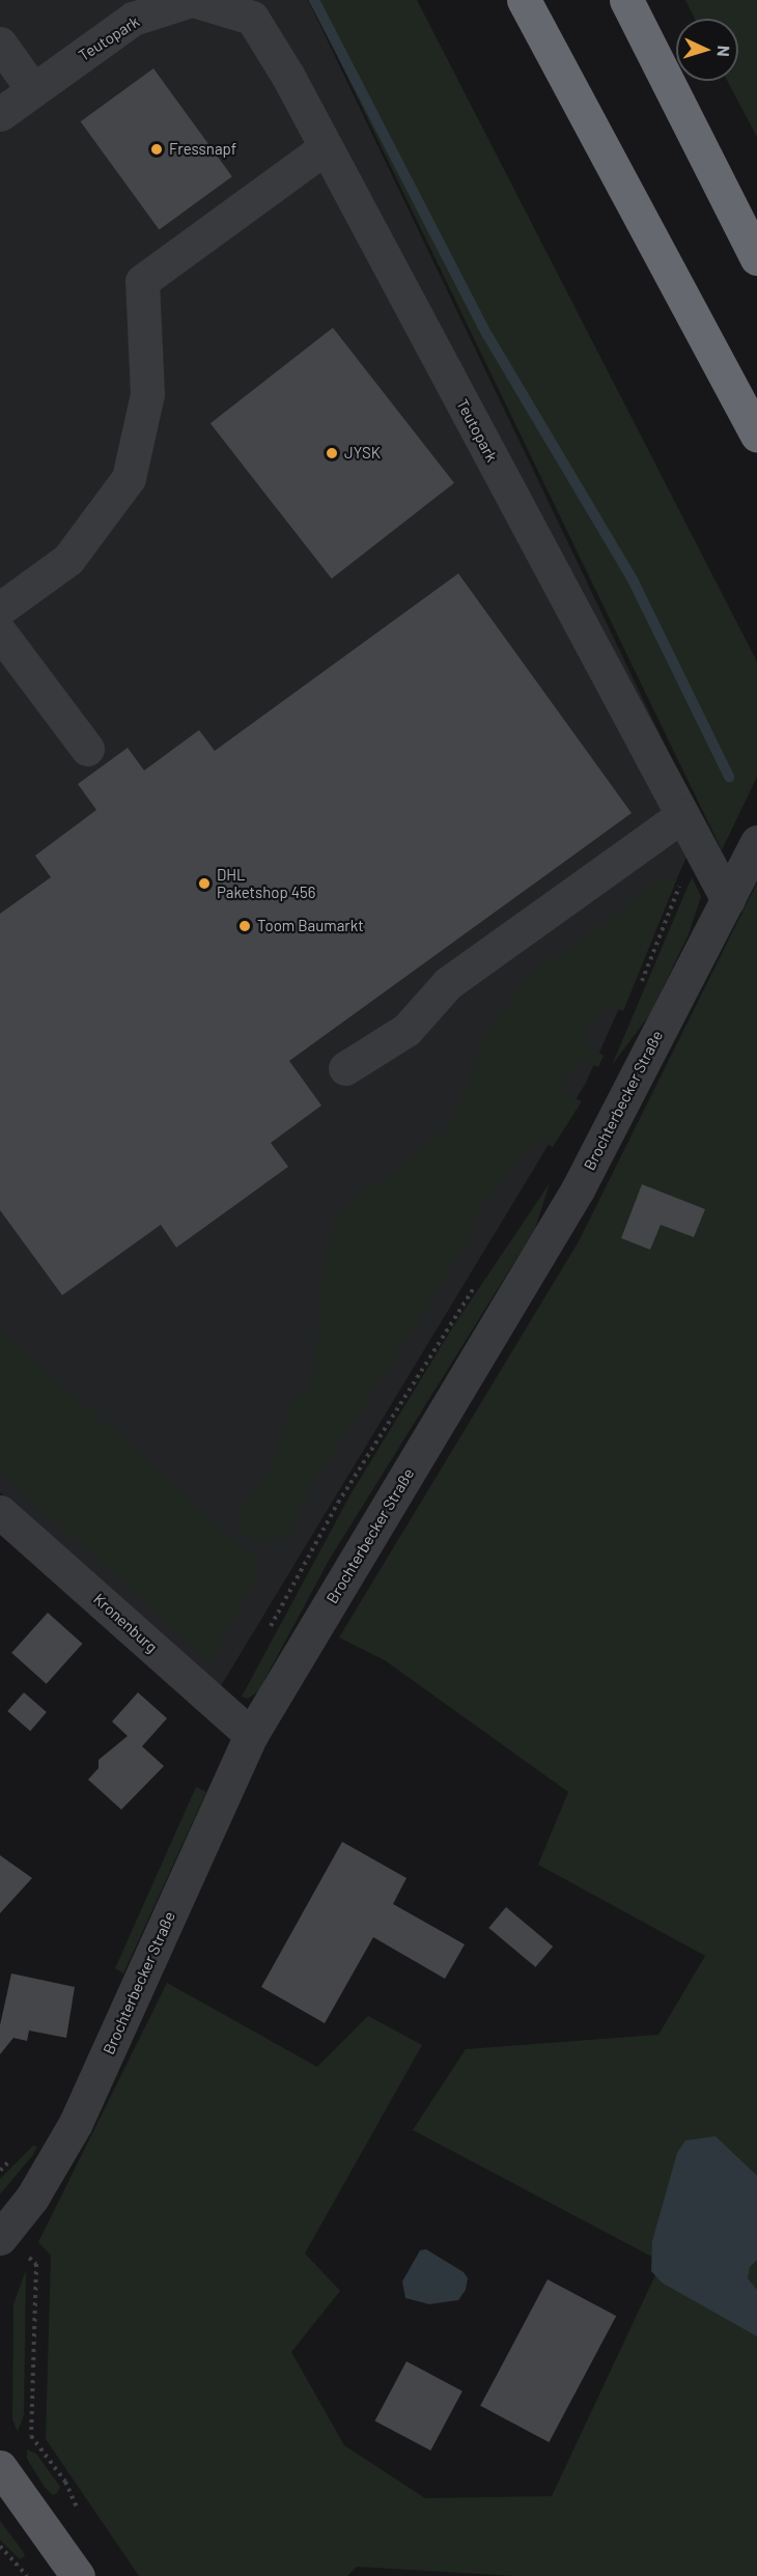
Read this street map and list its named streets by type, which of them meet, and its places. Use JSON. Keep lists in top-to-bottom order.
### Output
{
  "streets": {
    "street": ["Teutopark", "Brochterbecker Straße", "Kronenburg"]
  },
  "crossings": [
    ["Teutopark", "Brochterbecker Straße"],
    ["Brochterbecker Straße", "Kronenburg"]
  ],
  "places": [
    "Fressnapf",
    "JYSK",
    "DHL Paketshop 456",
    "Toom Baumarkt"
  ],
  "north": "right"
}
